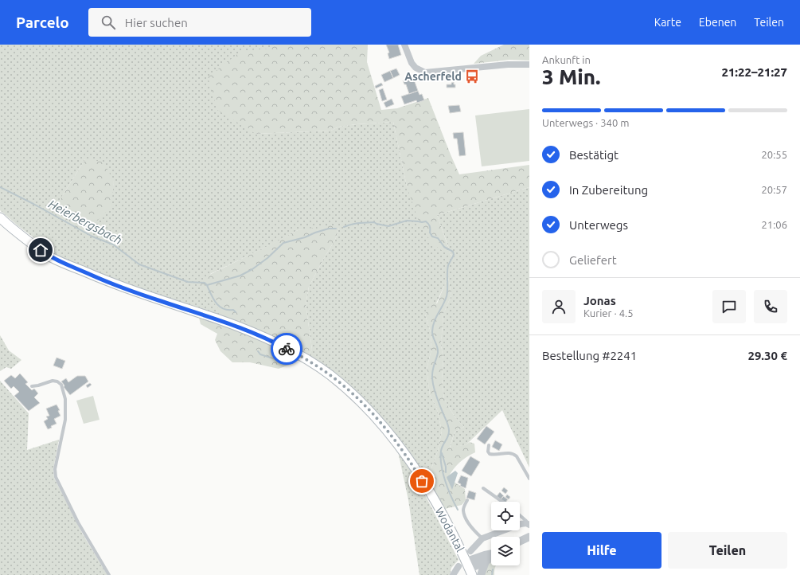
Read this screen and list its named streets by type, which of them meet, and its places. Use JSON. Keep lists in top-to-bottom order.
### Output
{
  "streets": {
    "main road": ["Wodantal"]
  },
  "water": ["Heierbergsbach"],
  "places": {
    "bus stop": ["Ascherfeld"]
  },
  "page": {
    "header": "Parcelo",
    "search": "Hier suchen",
    "nav": ["Karte", "Ebenen", "Teilen"],
    "heading": ["3 Min.", "Ankunft in", "21:22–21:27"],
    "panel": [
      "Jonas",
      "Kurier · 4.5",
      "Bestellung #2241",
      "29.30 €"
    ],
    "bar": "Unterwegs · 340 m",
    "list": [
      ["Bestätigt", "20:55"],
      ["In Zubereitung", "20:57"],
      ["Unterwegs", "21:06"],
      "Geliefert"
    ],
    "buttons": ["Hilfe", "Teilen"]
  }
}
